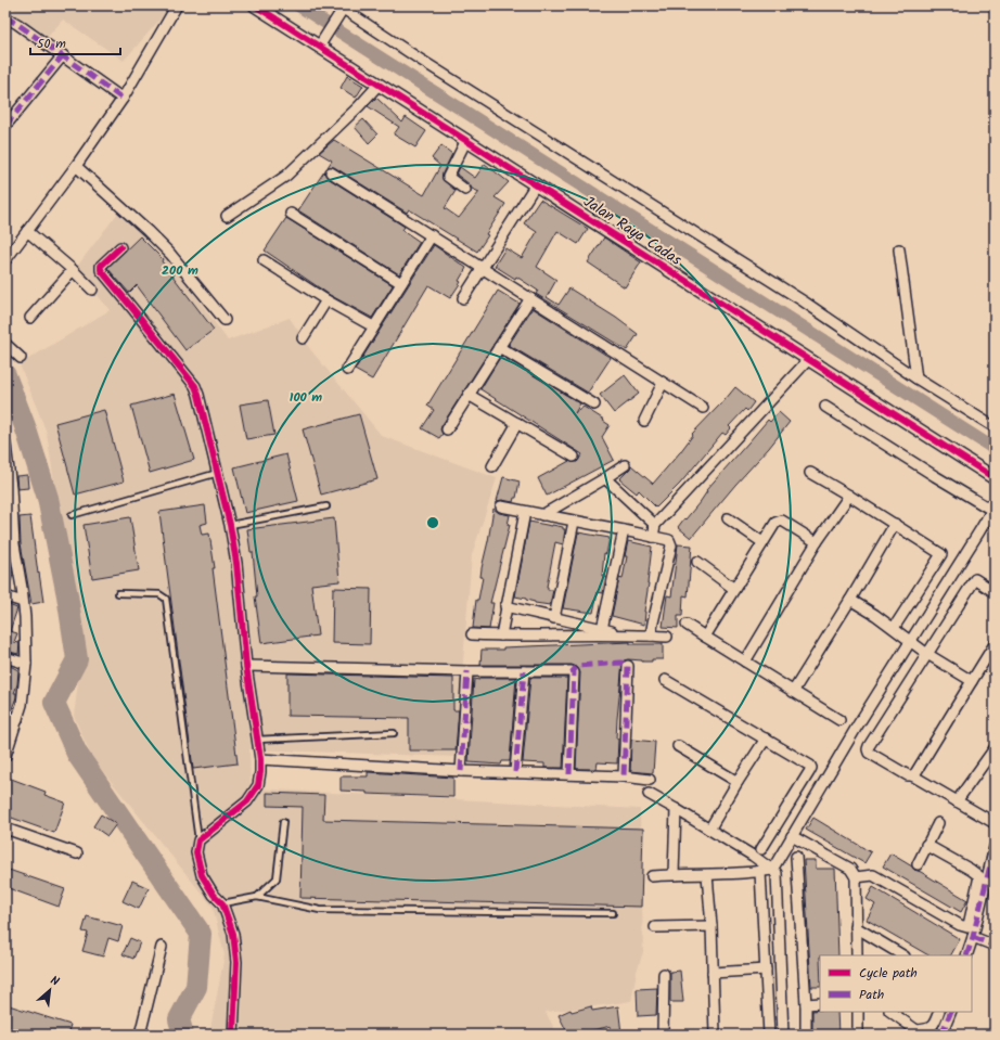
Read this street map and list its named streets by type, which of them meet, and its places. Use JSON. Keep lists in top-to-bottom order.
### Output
{
  "streets": {
    "street": ["Jalan Raya Cadas"]
  },
  "legend": ["Cycle path", "Path"],
  "scale_bar": "50 m",
  "north": "top right",
  "rings": ["200 m", "100 m"]
}
